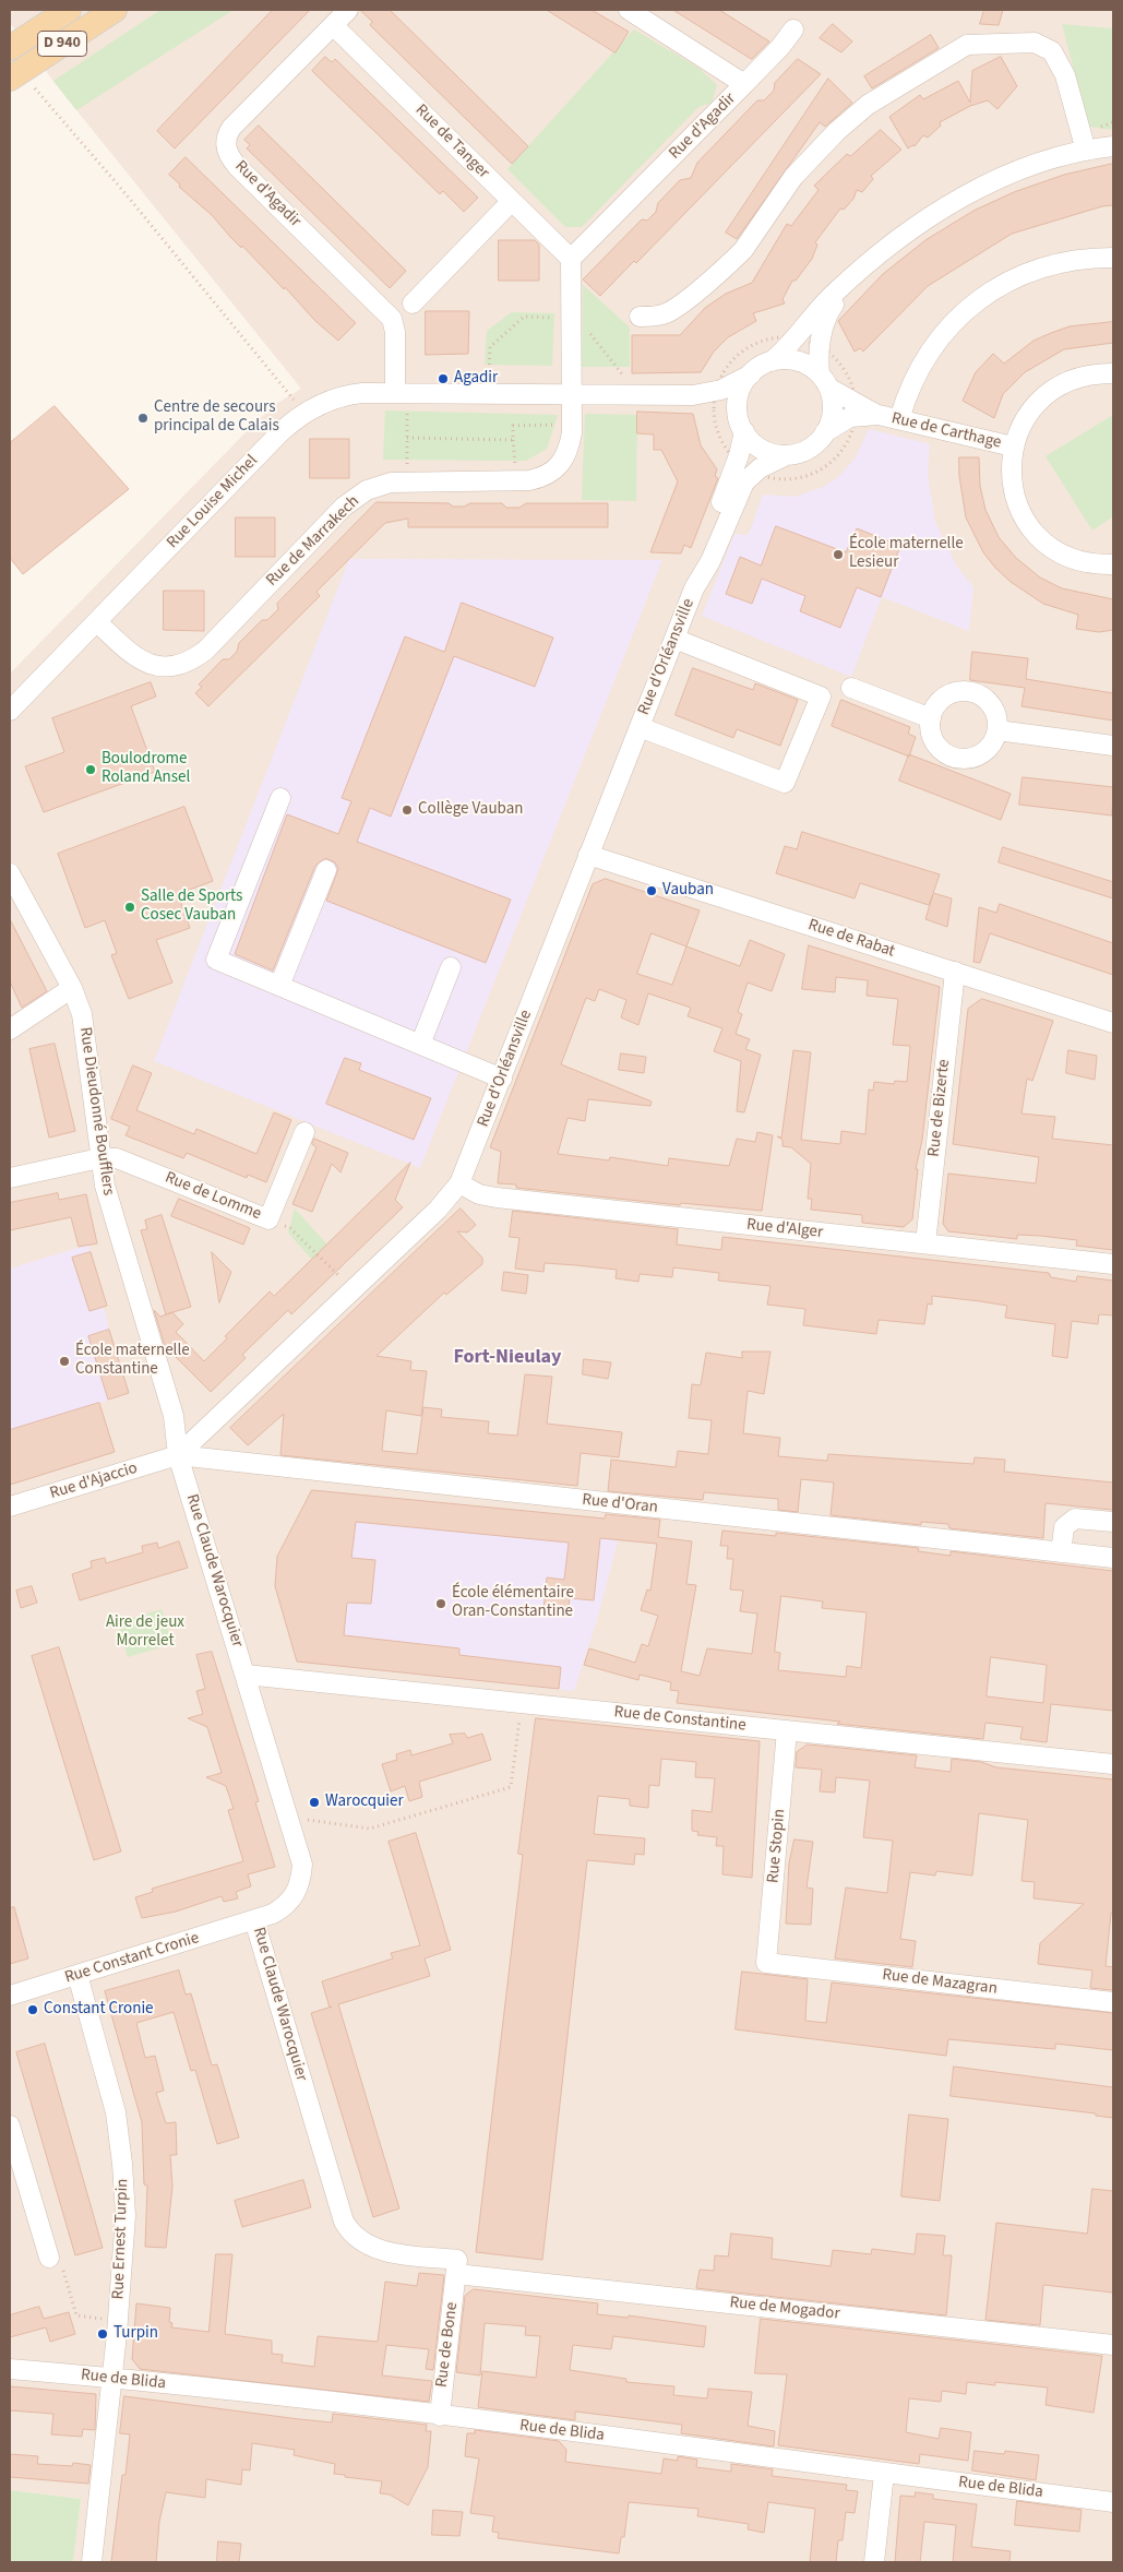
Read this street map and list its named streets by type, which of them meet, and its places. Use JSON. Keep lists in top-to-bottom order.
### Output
{
  "streets": {
    "main road": ["D 940"],
    "street": [
      "Rue d'Agadir",
      "Rue de Tanger",
      "Rue de Carthage",
      "Rue Louise Michel",
      "Rue de Marrakech",
      "Rue d'Orléansville",
      "Rue de Rabat",
      "Rue de Bizerte",
      "Rue Dieudonné Boufflers",
      "Rue de Lomme",
      "Rue d'Alger",
      "Rue d'Ajaccio",
      "Rue d'Oran",
      "Rue Claude Warocquier",
      "Rue de Constantine",
      "Rue Stopin",
      "Rue Constant Cronie",
      "Rue de Mazagran",
      "Rue Ernest Turpin",
      "Rue de Mogador",
      "Rue de Bone",
      "Rue de Blida"
    ]
  },
  "crossings": [
    ["Rue d'Agadir", "Rue de Tanger"],
    ["Rue d'Agadir", "Rue Louise Michel"],
    ["Rue de Carthage", "Rue Louise Michel"],
    ["Rue de Carthage", "Rue d'Orléansville"],
    ["Rue Louise Michel", "Rue de Marrakech"],
    ["Rue Louise Michel", "Rue d'Orléansville"],
    ["Rue d'Orléansville", "Rue de Rabat"],
    ["Rue d'Orléansville", "Rue Dieudonné Boufflers"],
    ["Rue d'Orléansville", "Rue d'Alger"],
    ["Rue d'Orléansville", "Rue d'Ajaccio"],
    ["Rue d'Orléansville", "Rue d'Oran"],
    ["Rue d'Orléansville", "Rue Claude Warocquier"],
    ["Rue de Rabat", "Rue de Bizerte"],
    ["Rue de Bizerte", "Rue d'Alger"],
    ["Rue Dieudonné Boufflers", "Rue de Lomme"],
    ["Rue Dieudonné Boufflers", "Rue d'Ajaccio"],
    ["Rue Dieudonné Boufflers", "Rue d'Oran"],
    ["Rue Dieudonné Boufflers", "Rue Claude Warocquier"],
    ["Rue d'Ajaccio", "Rue d'Oran"],
    ["Rue d'Ajaccio", "Rue Claude Warocquier"],
    ["Rue d'Oran", "Rue Claude Warocquier"],
    ["Rue Claude Warocquier", "Rue de Constantine"],
    ["Rue Claude Warocquier", "Rue Constant Cronie"],
    ["Rue Claude Warocquier", "Rue de Mogador"],
    ["Rue Claude Warocquier", "Rue de Bone"],
    ["Rue de Constantine", "Rue Stopin"],
    ["Rue Stopin", "Rue de Mazagran"],
    ["Rue Constant Cronie", "Rue Ernest Turpin"],
    ["Rue Ernest Turpin", "Rue de Blida"],
    ["Rue de Mogador", "Rue de Bone"],
    ["Rue de Bone", "Rue de Blida"]
  ],
  "districts": ["Fort-Nieulay"],
  "parks": ["Aire de jeux Morrelet"],
  "places": [
    "Agadir",
    "Centre de secours principal de Calais",
    "École maternelle Lesieur",
    "Boulodrome Roland Ansel",
    "Collège Vauban",
    "Vauban",
    "Salle de Sports Cosec Vauban",
    "École maternelle Constantine",
    "École élémentaire Oran-Constantine",
    "Warocquier",
    "Constant Cronie",
    "Turpin"
  ]
}
